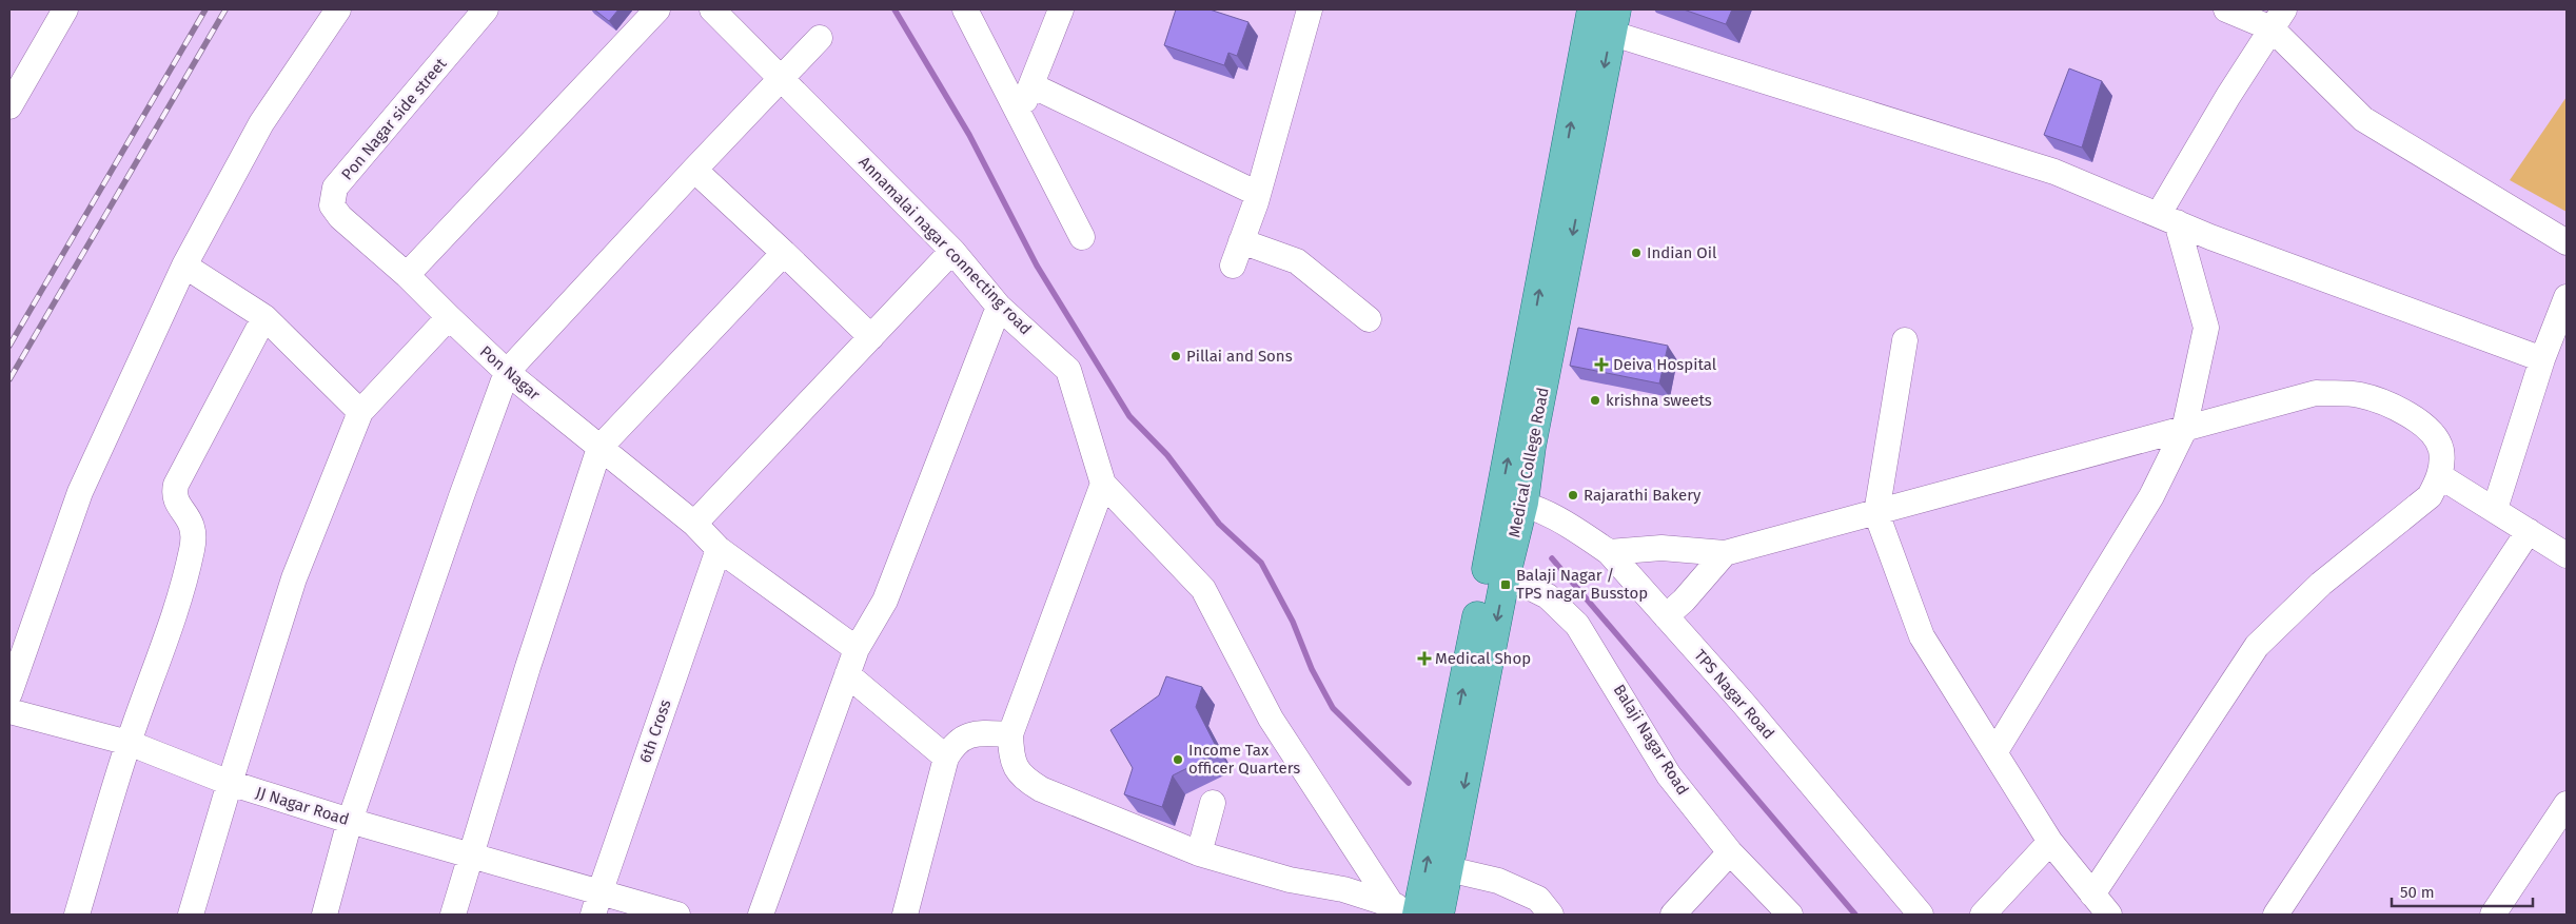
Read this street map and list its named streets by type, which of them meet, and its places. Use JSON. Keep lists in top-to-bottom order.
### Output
{
  "streets": {
    "main road": ["Medical College Road"],
    "street": [
      "Pon Nagar side street",
      "Annamalai nagar connecting road",
      "Pon Nagar",
      "TPS Nagar Road",
      "6th Cross",
      "Balaji Nagar Road",
      "JJ Nagar Road"
    ]
  },
  "crossings": [
    ["Pon Nagar side street", "Pon Nagar"],
    ["Pon Nagar", "6th Cross"],
    ["Medical College Road", "TPS Nagar Road"],
    ["Medical College Road", "Balaji Nagar Road"],
    ["6th Cross", "JJ Nagar Road"]
  ],
  "places": {
    "other": [
      "Indian Oil",
      "Pillai and Sons",
      "krishna sweets",
      "Rajarathi Bakery",
      "Income Tax officer Quarters"
    ],
    "health": ["Deiva Hospital", "Medical Shop"],
    "transit": ["Balaji Nagar / TPS nagar Busstop"]
  },
  "scale_bar": "50 m"
}
